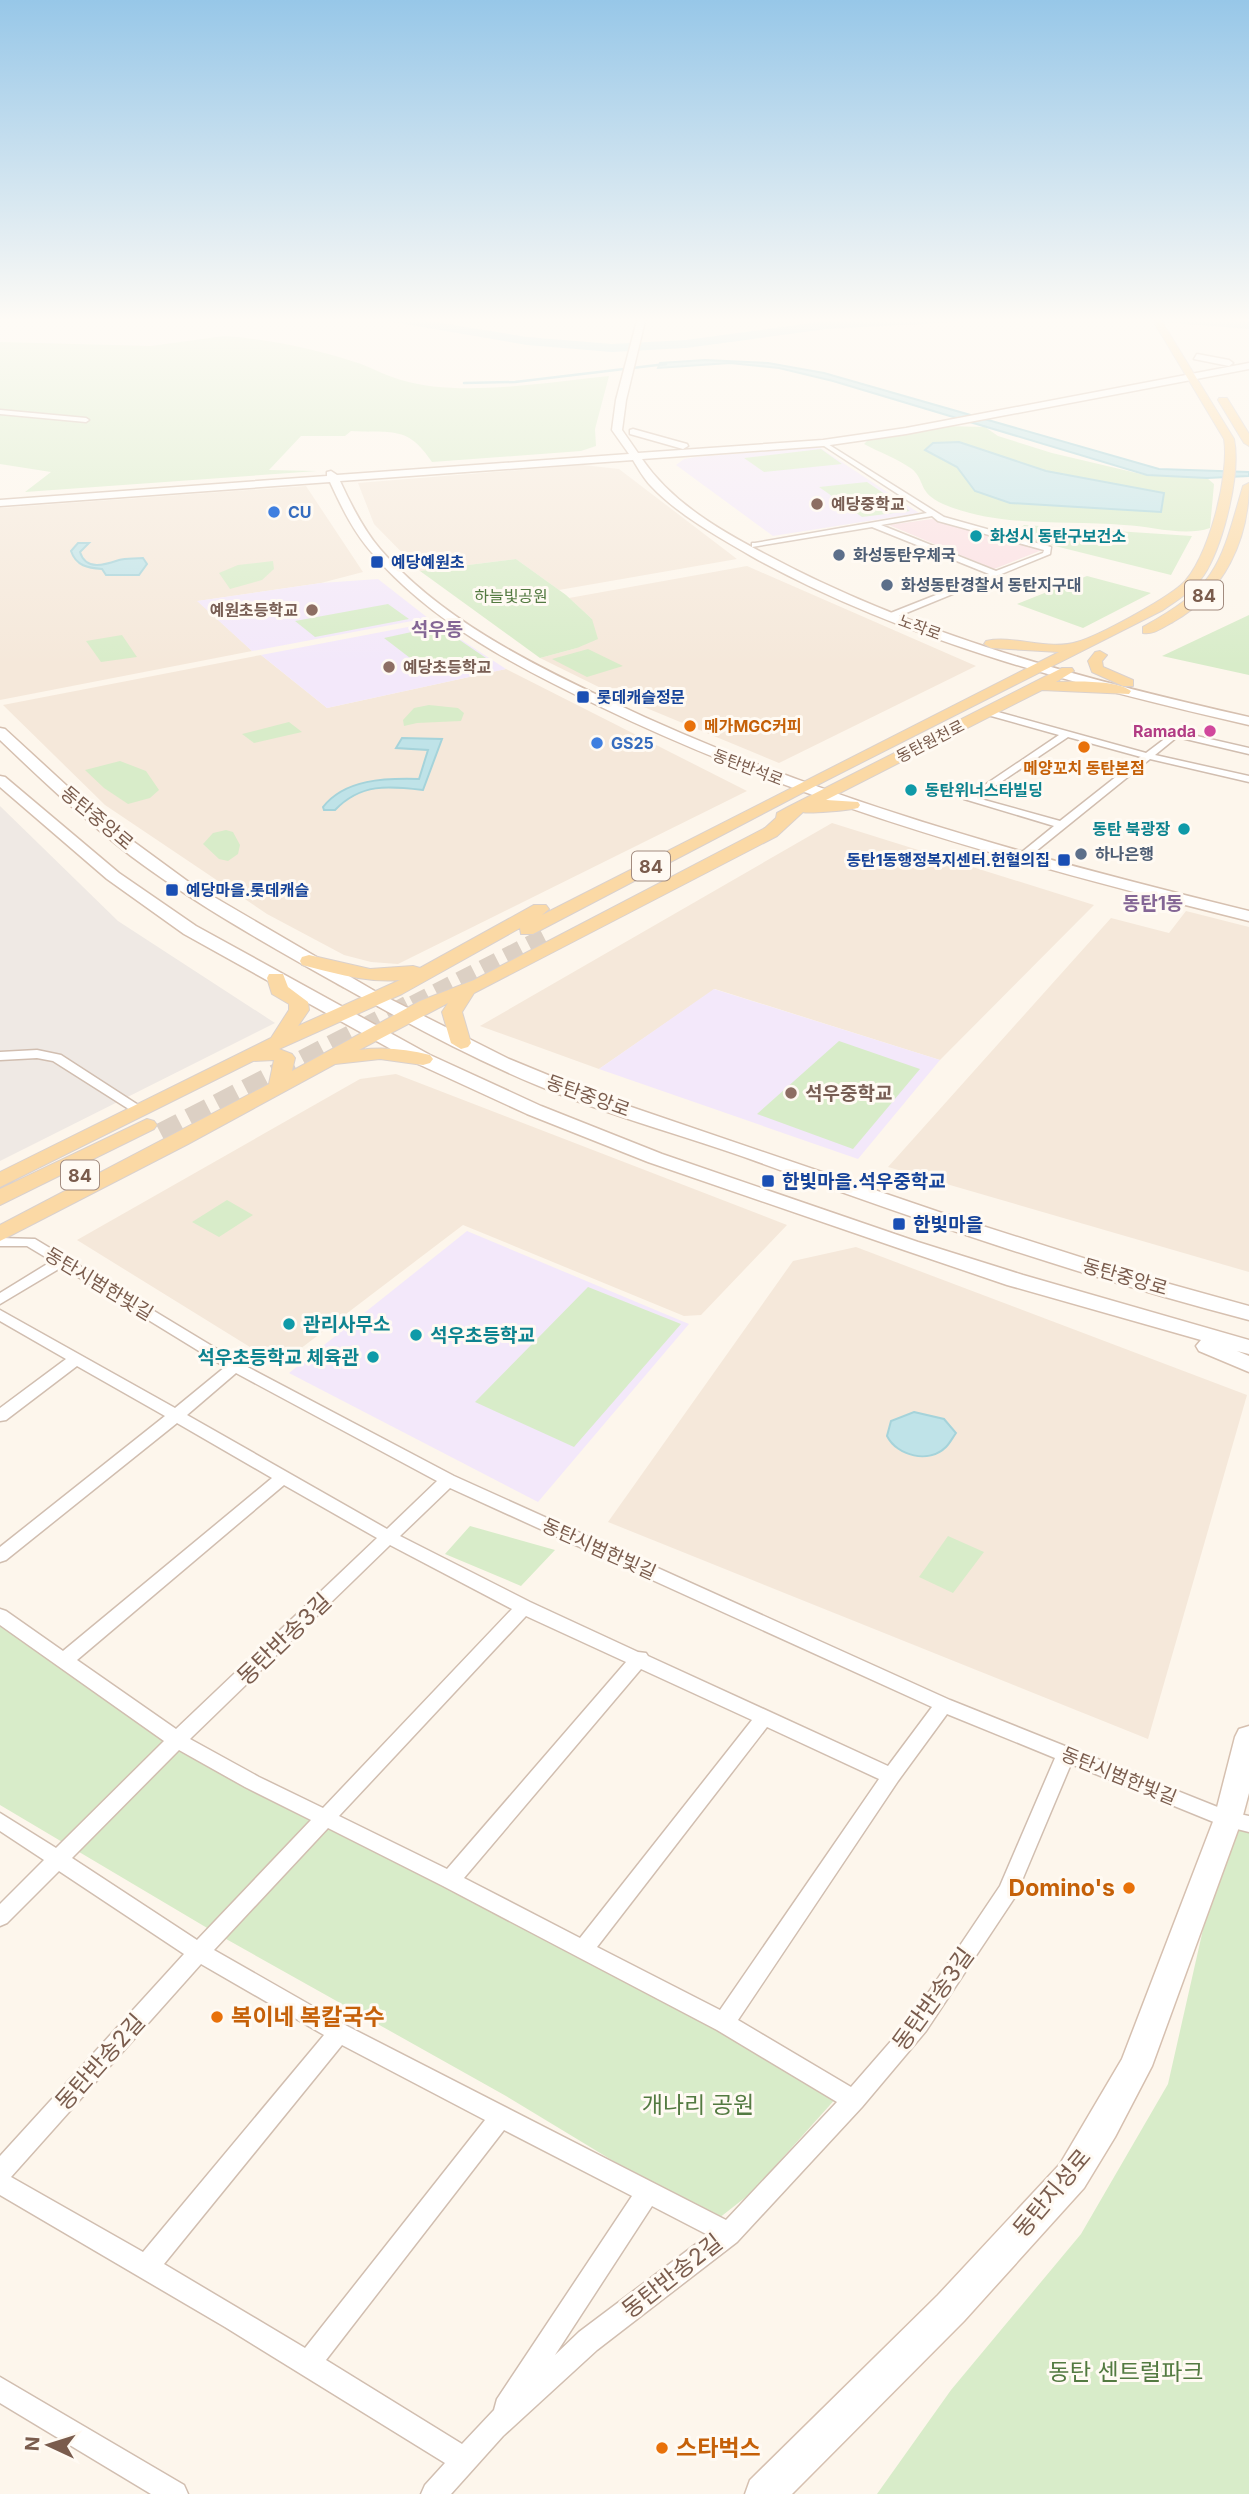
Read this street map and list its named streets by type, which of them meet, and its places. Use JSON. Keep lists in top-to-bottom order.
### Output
{
  "streets": {
    "main road": ["84", "동탄원천로"],
    "street": [
      "노작로",
      "동탄반석로",
      "동탄중앙로",
      "동탄시범한빛길",
      "동탄반송3길",
      "동탄반송2길",
      "동탄지성로"
    ]
  },
  "crossings": [
    ["노작로", "동탄원천로"],
    ["동탄원천로", "동탄반석로"],
    ["동탄시범한빛길", "동탄반송3길"],
    ["동탄시범한빛길", "동탄지성로"],
    ["동탄반송3길", "동탄반송2길"]
  ],
  "districts": ["석우동", "동탄1동"],
  "parks": ["하늘빛공원", "개나리 공원", "동탄 센트럴파크"],
  "places": {
    "other": [
      "예당중학교",
      "CU",
      "화성시 동탄구보건소",
      "화성동탄우체국",
      "화성동탄경찰서 동탄지구대",
      "예원초등학교",
      "예당초등학교",
      "메가MGC커피",
      "Ramada",
      "GS25",
      "메양꼬치 동탄본점",
      "동탄위너스타빌딩",
      "동탄 북광장",
      "하나은행",
      "석우중학교",
      "관리사무소",
      "석우초등학교",
      "석우초등학교 체육관",
      "Domino's",
      "복이네 복칼국수",
      "스타벅스"
    ],
    "transit": [
      "예당예원초",
      "롯데캐슬정문",
      "동탄1동행정복지센터.헌혈의집",
      "예당마을.롯데캐슬",
      "한빛마을.석우중학교",
      "한빛마을"
    ]
  },
  "north": "left"
}
